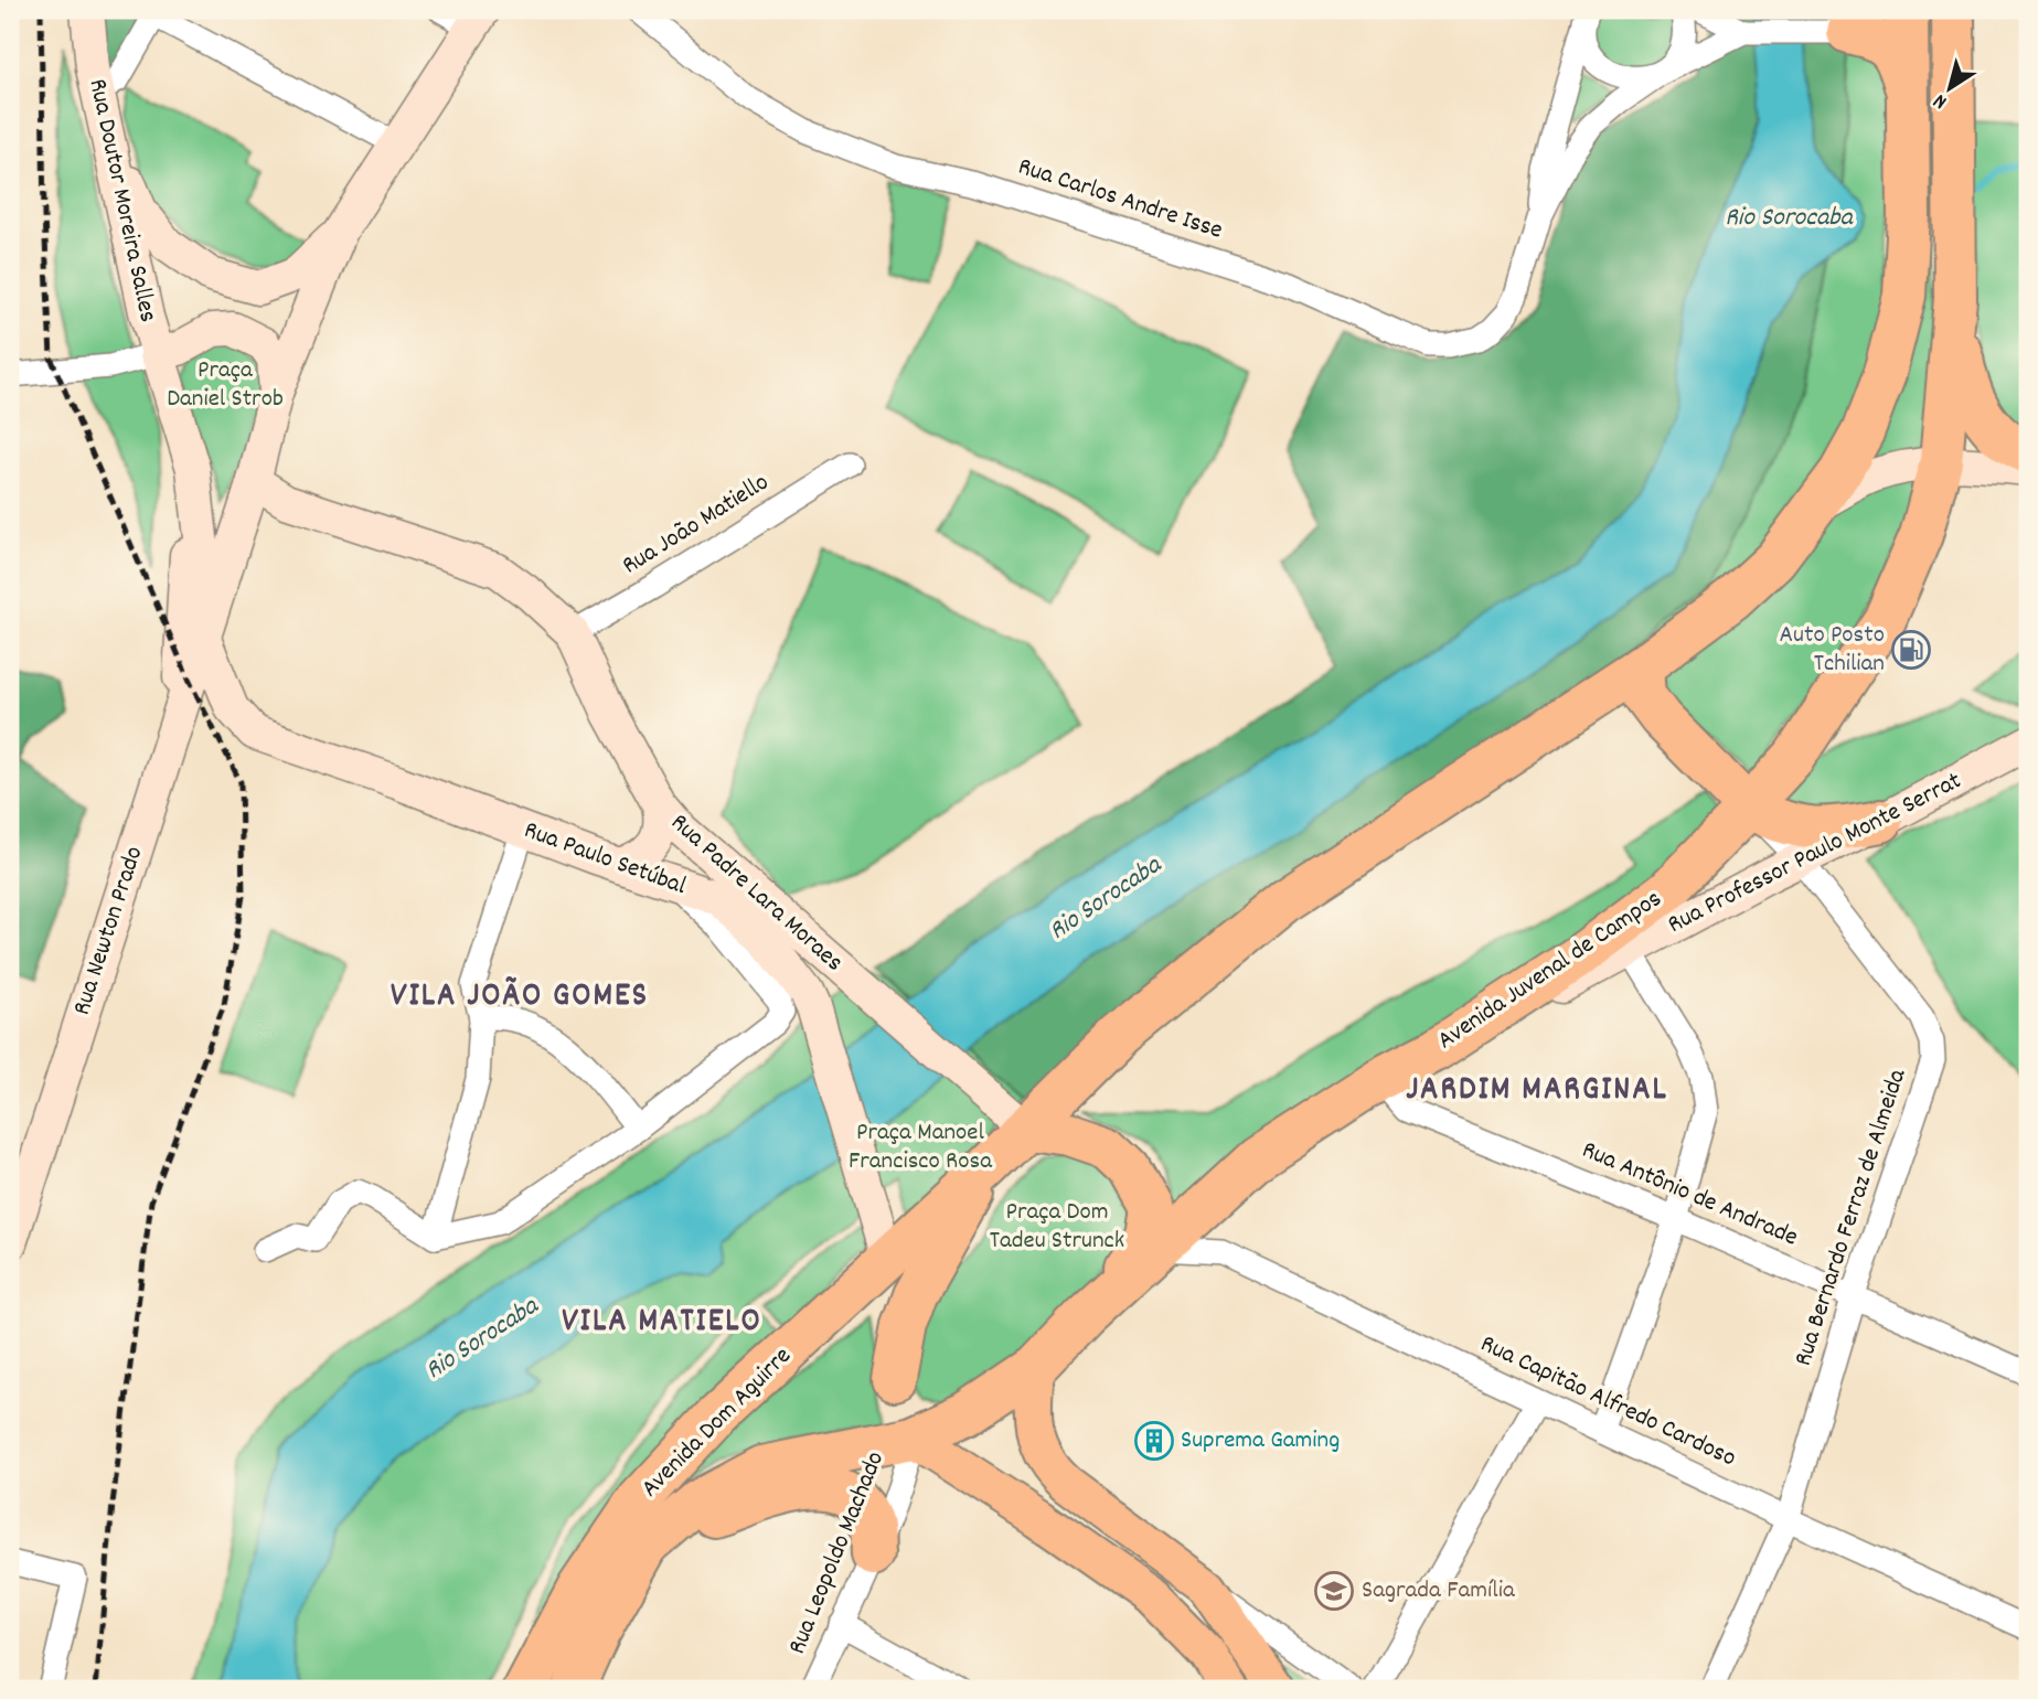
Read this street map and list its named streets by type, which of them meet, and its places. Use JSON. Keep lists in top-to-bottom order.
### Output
{
  "streets": {
    "highway": ["Avenida Juvenal de Campos", "Avenida Dom Aguirre"],
    "main road": [
      "Rua Doutor Moreira Salles",
      "Rua Professor Paulo Monte Serrat",
      "Rua Paulo Setúbal",
      "Rua Padre Lara Moraes",
      "Rua Newton Prado"
    ],
    "street": [
      "Rua Carlos Andre Isse",
      "Rua João Matiello",
      "Rua Antônio de Andrade",
      "Rua Bernardo Ferraz de Almeida",
      "Rua Capitão Alfredo Cardoso",
      "Rua Leopoldo Machado"
    ]
  },
  "crossings": [
    ["Rua Doutor Moreira Salles", "Rua Paulo Setúbal"],
    ["Rua Doutor Moreira Salles", "Rua Newton Prado"],
    ["Rua João Matiello", "Rua Padre Lara Moraes"],
    ["Rua Professor Paulo Monte Serrat", "Avenida Juvenal de Campos"],
    ["Rua Professor Paulo Monte Serrat", "Rua Bernardo Ferraz de Almeida"],
    ["Rua Paulo Setúbal", "Rua Newton Prado"],
    ["Rua Paulo Setúbal", "Avenida Dom Aguirre"],
    ["Rua Padre Lara Moraes", "Rua Newton Prado"],
    ["Avenida Juvenal de Campos", "Rua Antônio de Andrade"],
    ["Avenida Juvenal de Campos", "Rua Bernardo Ferraz de Almeida"],
    ["Avenida Juvenal de Campos", "Rua Capitão Alfredo Cardoso"],
    ["Avenida Juvenal de Campos", "Avenida Dom Aguirre"],
    ["Rua Antônio de Andrade", "Rua Bernardo Ferraz de Almeida"],
    ["Rua Bernardo Ferraz de Almeida", "Rua Capitão Alfredo Cardoso"],
    ["Avenida Dom Aguirre", "Rua Leopoldo Machado"]
  ],
  "districts": ["VILA JOÃO GOMES", "JARDIM MARGINAL", "VILA MATIELO"],
  "water": ["Rio Sorocaba"],
  "parks": ["Praça Daniel Strob", "Praça Manoel Francisco Rosa", "Praça Dom Tadeu Strunck"],
  "places": {
    "fuel station": ["Auto Posto Tchilian"],
    "building": ["Suprema Gaming"],
    "school or university": ["Sagrada Família"]
  },
  "north": "bottom left"
}
